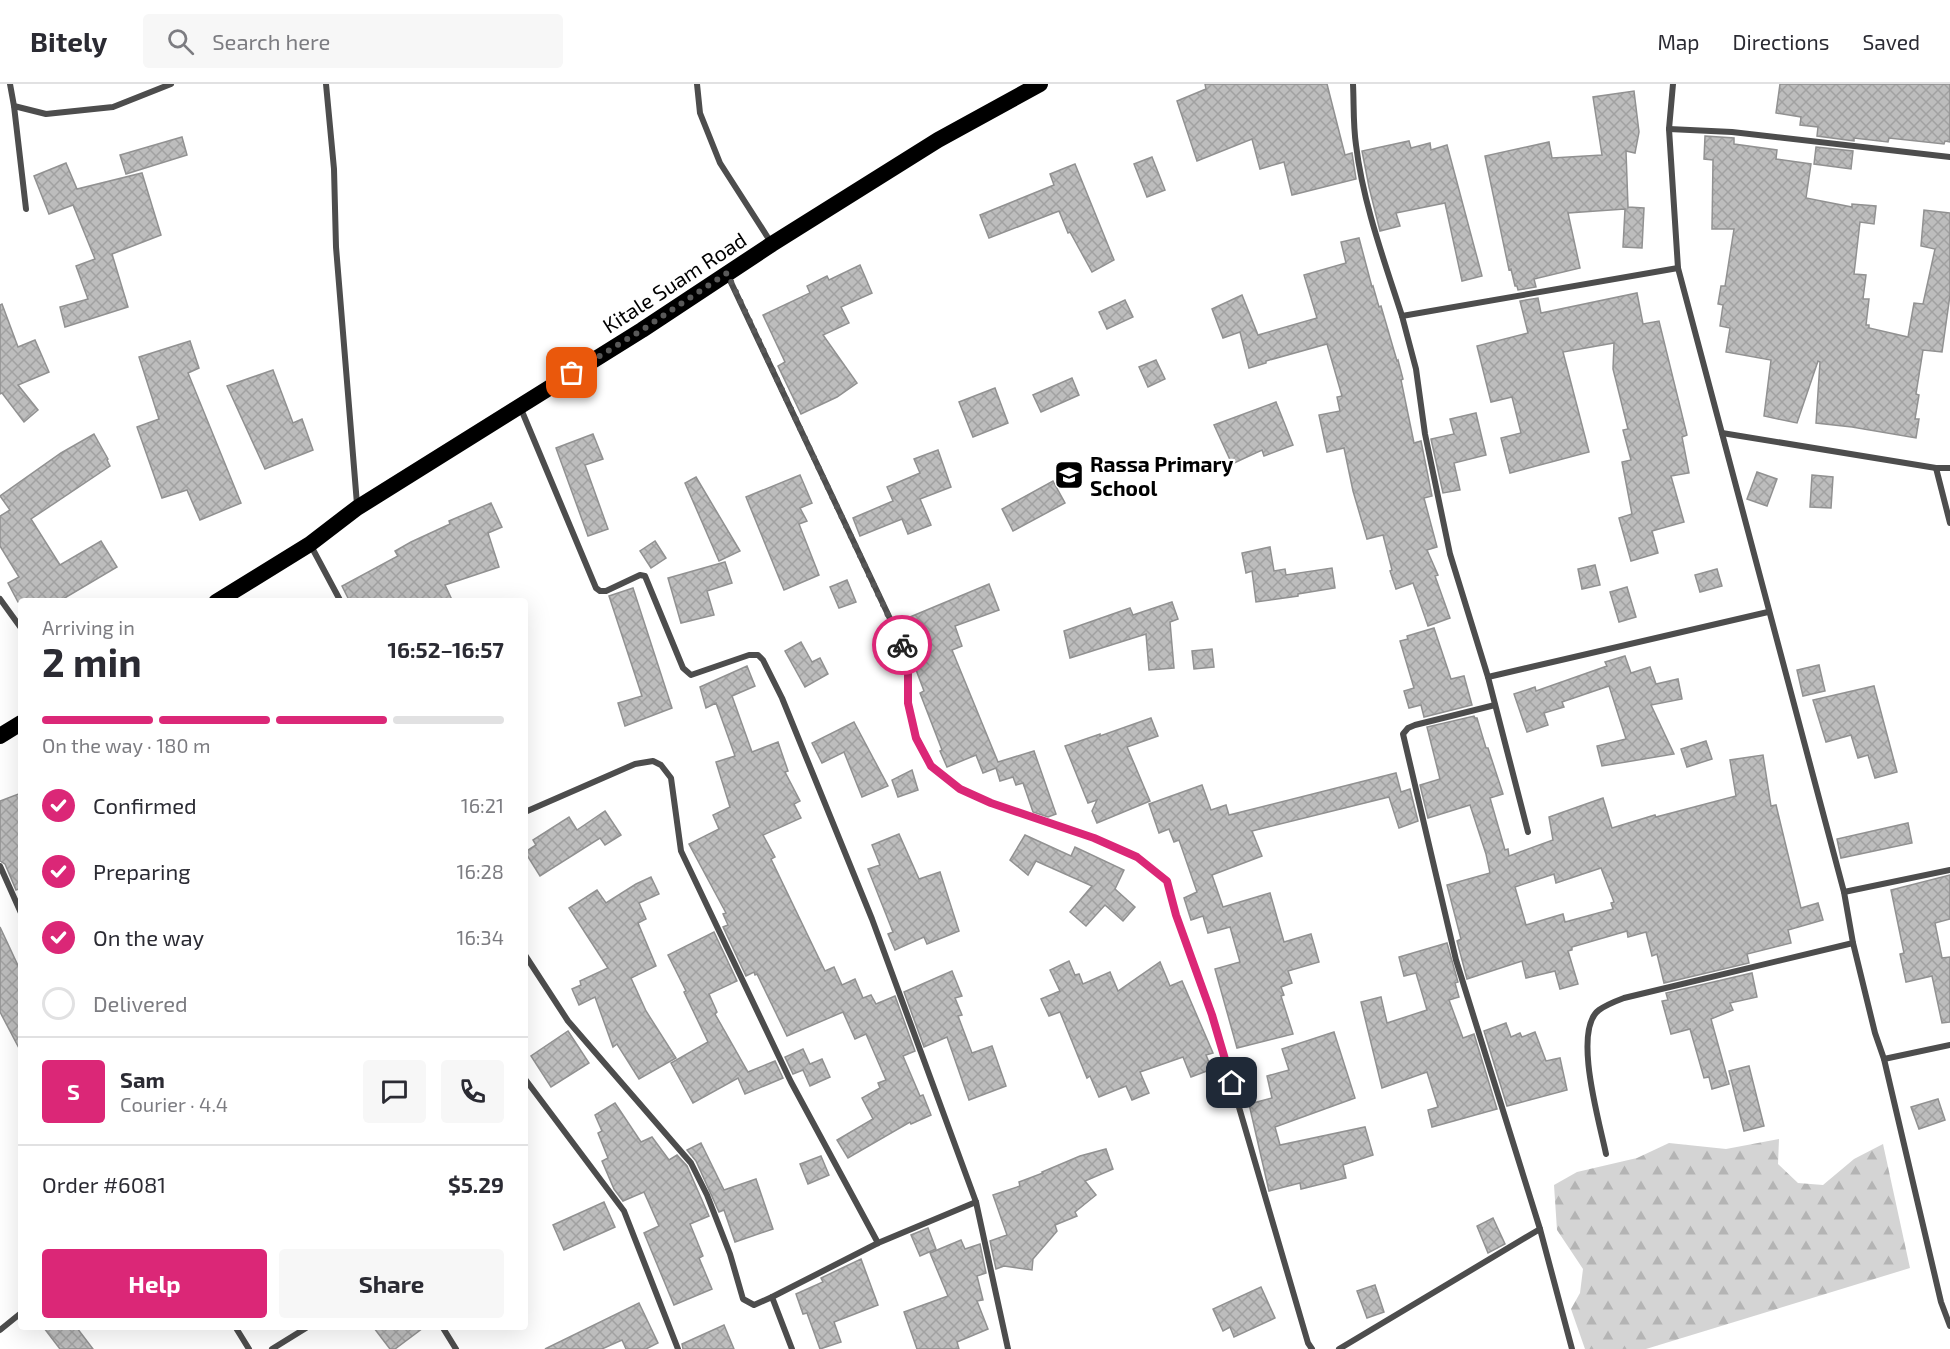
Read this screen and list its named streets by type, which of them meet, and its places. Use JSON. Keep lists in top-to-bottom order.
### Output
{
  "streets": {
    "highway": ["Kitale Suam Road"]
  },
  "places": {
    "school or university": ["Rassa Primary School"]
  },
  "page": {
    "header": "Bitely",
    "search": "Search here",
    "nav": ["Map", "Directions", "Saved"],
    "heading": ["2 min", "Arriving in", "16:52–16:57"],
    "panel": [
      "Sam",
      "Courier · 4.4",
      "Order #6081",
      "$5.29"
    ],
    "bar": "On the way · 180 m",
    "list": [
      ["Confirmed", "16:21"],
      ["Preparing", "16:28"],
      ["On the way", "16:34"],
      "Delivered"
    ],
    "round": "S",
    "buttons": ["Help", "Share"]
  }
}
